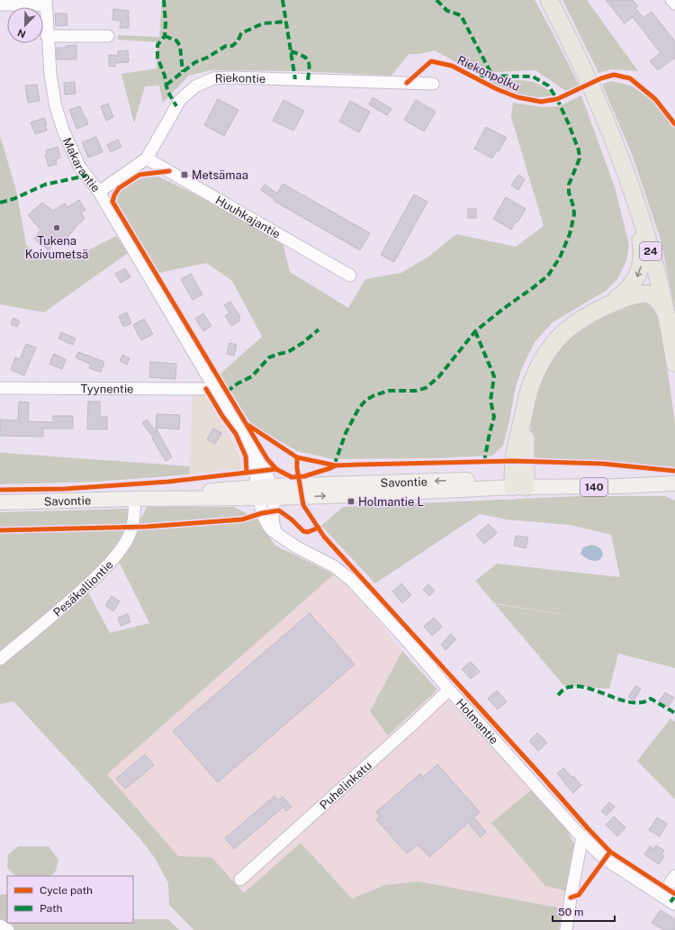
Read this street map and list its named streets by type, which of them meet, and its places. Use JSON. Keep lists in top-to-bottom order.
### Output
{
  "streets": {
    "highway": ["24"],
    "main road": ["Savontie", "140"],
    "street": [
      "Riekontie",
      "Makarantie",
      "Huuhkajantie",
      "Tyynentie",
      "Pesäkalliontie",
      "Holmantie",
      "Puhelinkatu"
    ],
    "cycle path": ["Riekonpolku"]
  },
  "crossings": [
    ["Riekontie", "Makarantie"],
    ["Riekontie", "Huuhkajantie"],
    ["Makarantie", "Tyynentie"],
    ["Makarantie", "Savontie"],
    ["Makarantie", "Holmantie"],
    ["Savontie", "Pesäkalliontie"],
    ["Savontie", "Holmantie"],
    ["Holmantie", "Puhelinkatu"]
  ],
  "places": {
    "transit": ["Metsämaa", "Holmantie L"],
    "other": ["Tukena Koivumetsä"]
  },
  "legend": ["Cycle path", "Path"],
  "scale_bar": "50 m",
  "north": "bottom left"
}
